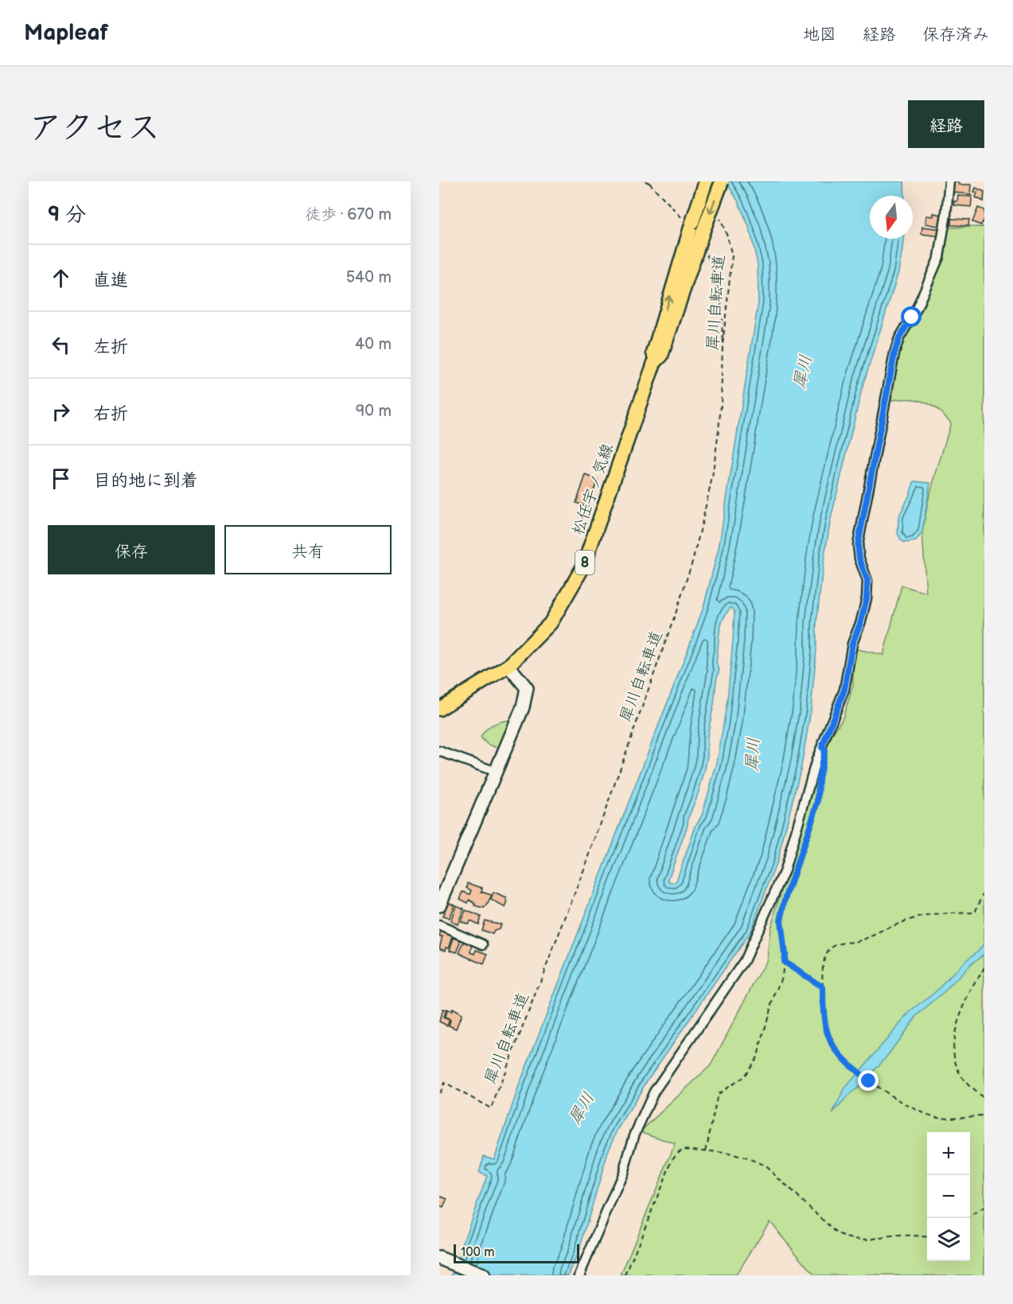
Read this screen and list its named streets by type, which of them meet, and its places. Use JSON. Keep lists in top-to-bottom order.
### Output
{
  "streets": {
    "main road": ["松任宇ノ気線", "8"],
    "path": ["犀川自転車道"]
  },
  "water": ["犀川"],
  "scale_bar": "100 m",
  "north": "bottom",
  "page": {
    "header": "Mapleaf",
    "nav": ["地図", "経路", "保存済み"],
    "title": "アクセス",
    "buttons": [
      "経路",
      ["保存", "共有"]
    ],
    "heading": ["9 分", "徒歩 · 670 m"],
    "list": [
      ["直進", "540 m"],
      ["左折", "40 m"],
      ["右折", "90 m"],
      "目的地に到着"
    ],
    "map_buttons": ["+", "−"],
    "scale": "100 m"
  }
}
